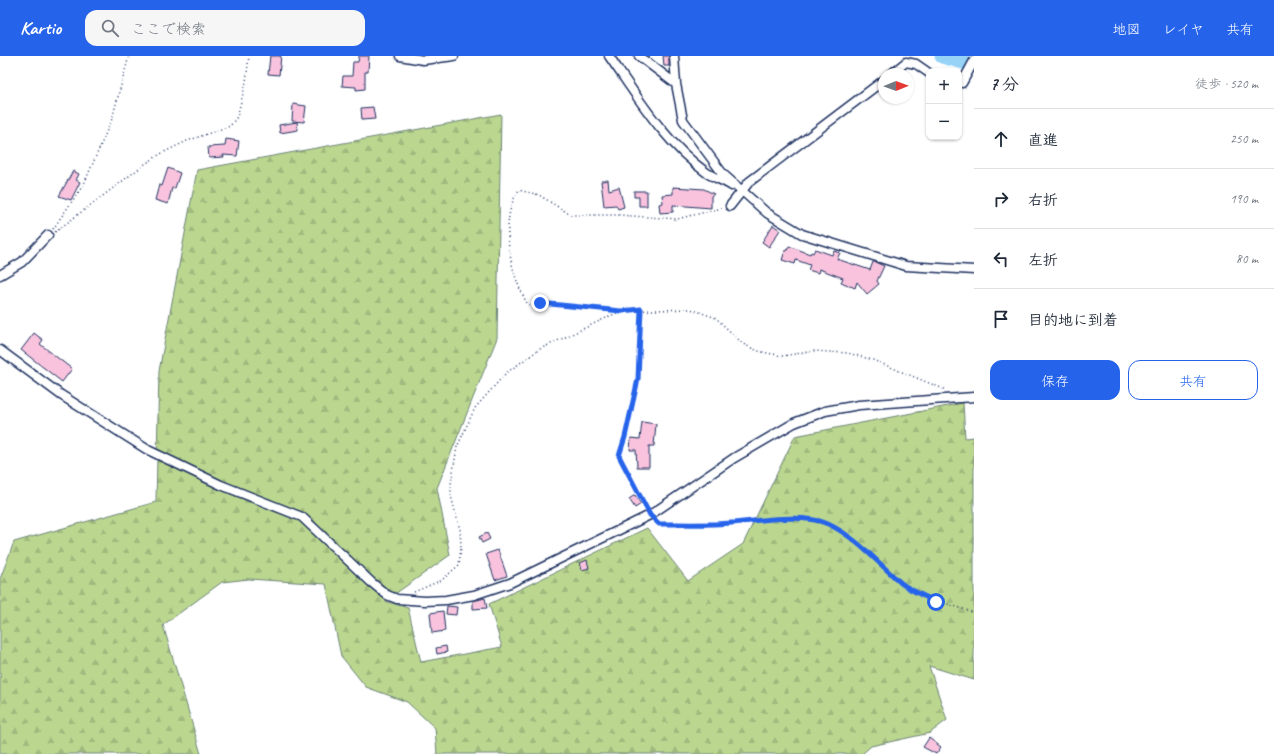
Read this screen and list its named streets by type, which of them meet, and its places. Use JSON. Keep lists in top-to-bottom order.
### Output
{
  "north": "right",
  "page": {
    "header": "Kartio",
    "search": "ここで検索",
    "nav": ["地図", "レイヤ", "共有"],
    "heading": ["7 分", "徒歩 · 520 m"],
    "map_buttons": ["+", "−"],
    "list": [
      ["直進", "250 m"],
      ["右折", "190 m"],
      ["左折", "80 m"],
      "目的地に到着"
    ],
    "buttons": ["保存", "共有"]
  }
}
